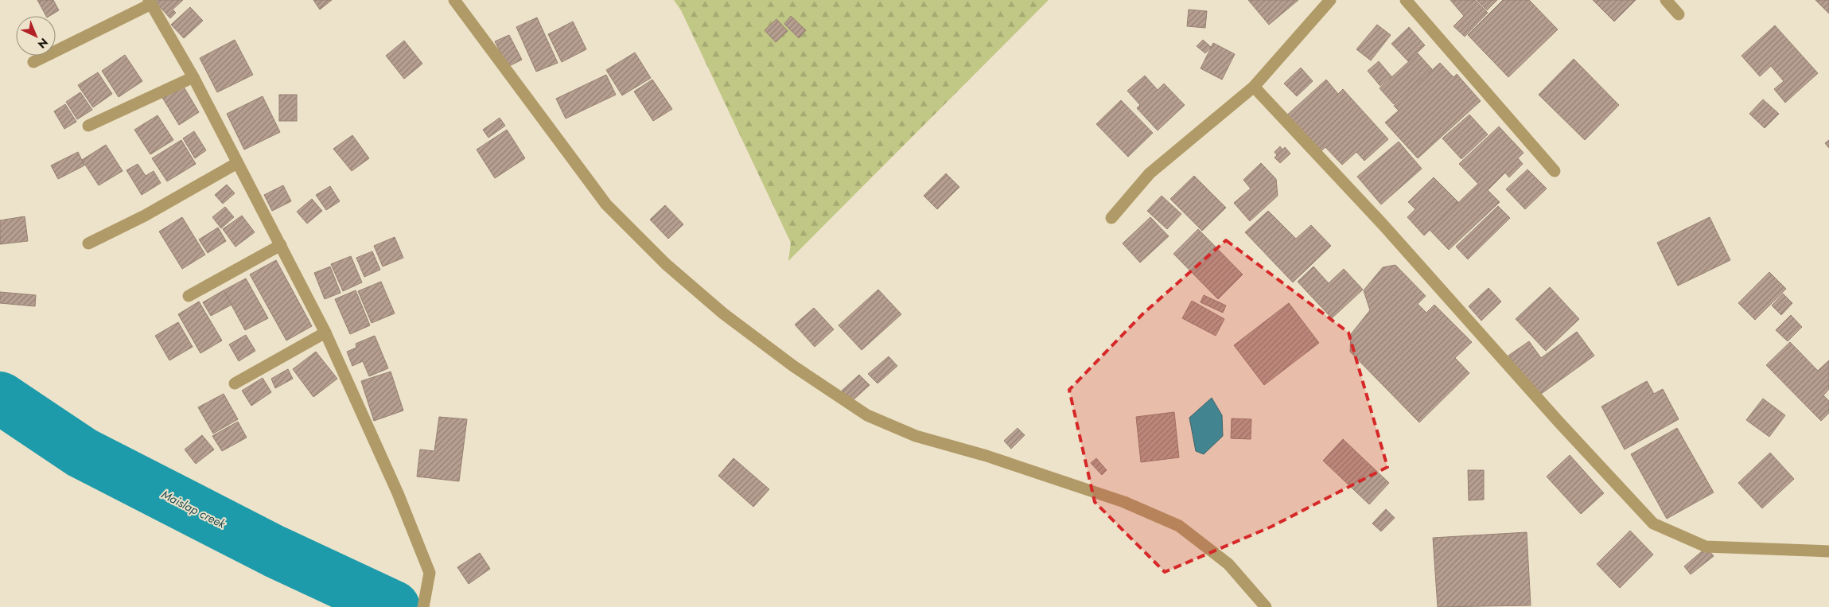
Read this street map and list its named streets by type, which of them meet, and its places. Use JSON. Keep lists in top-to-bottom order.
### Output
{
  "water": ["Maislap creek"],
  "north": "bottom right"
}
